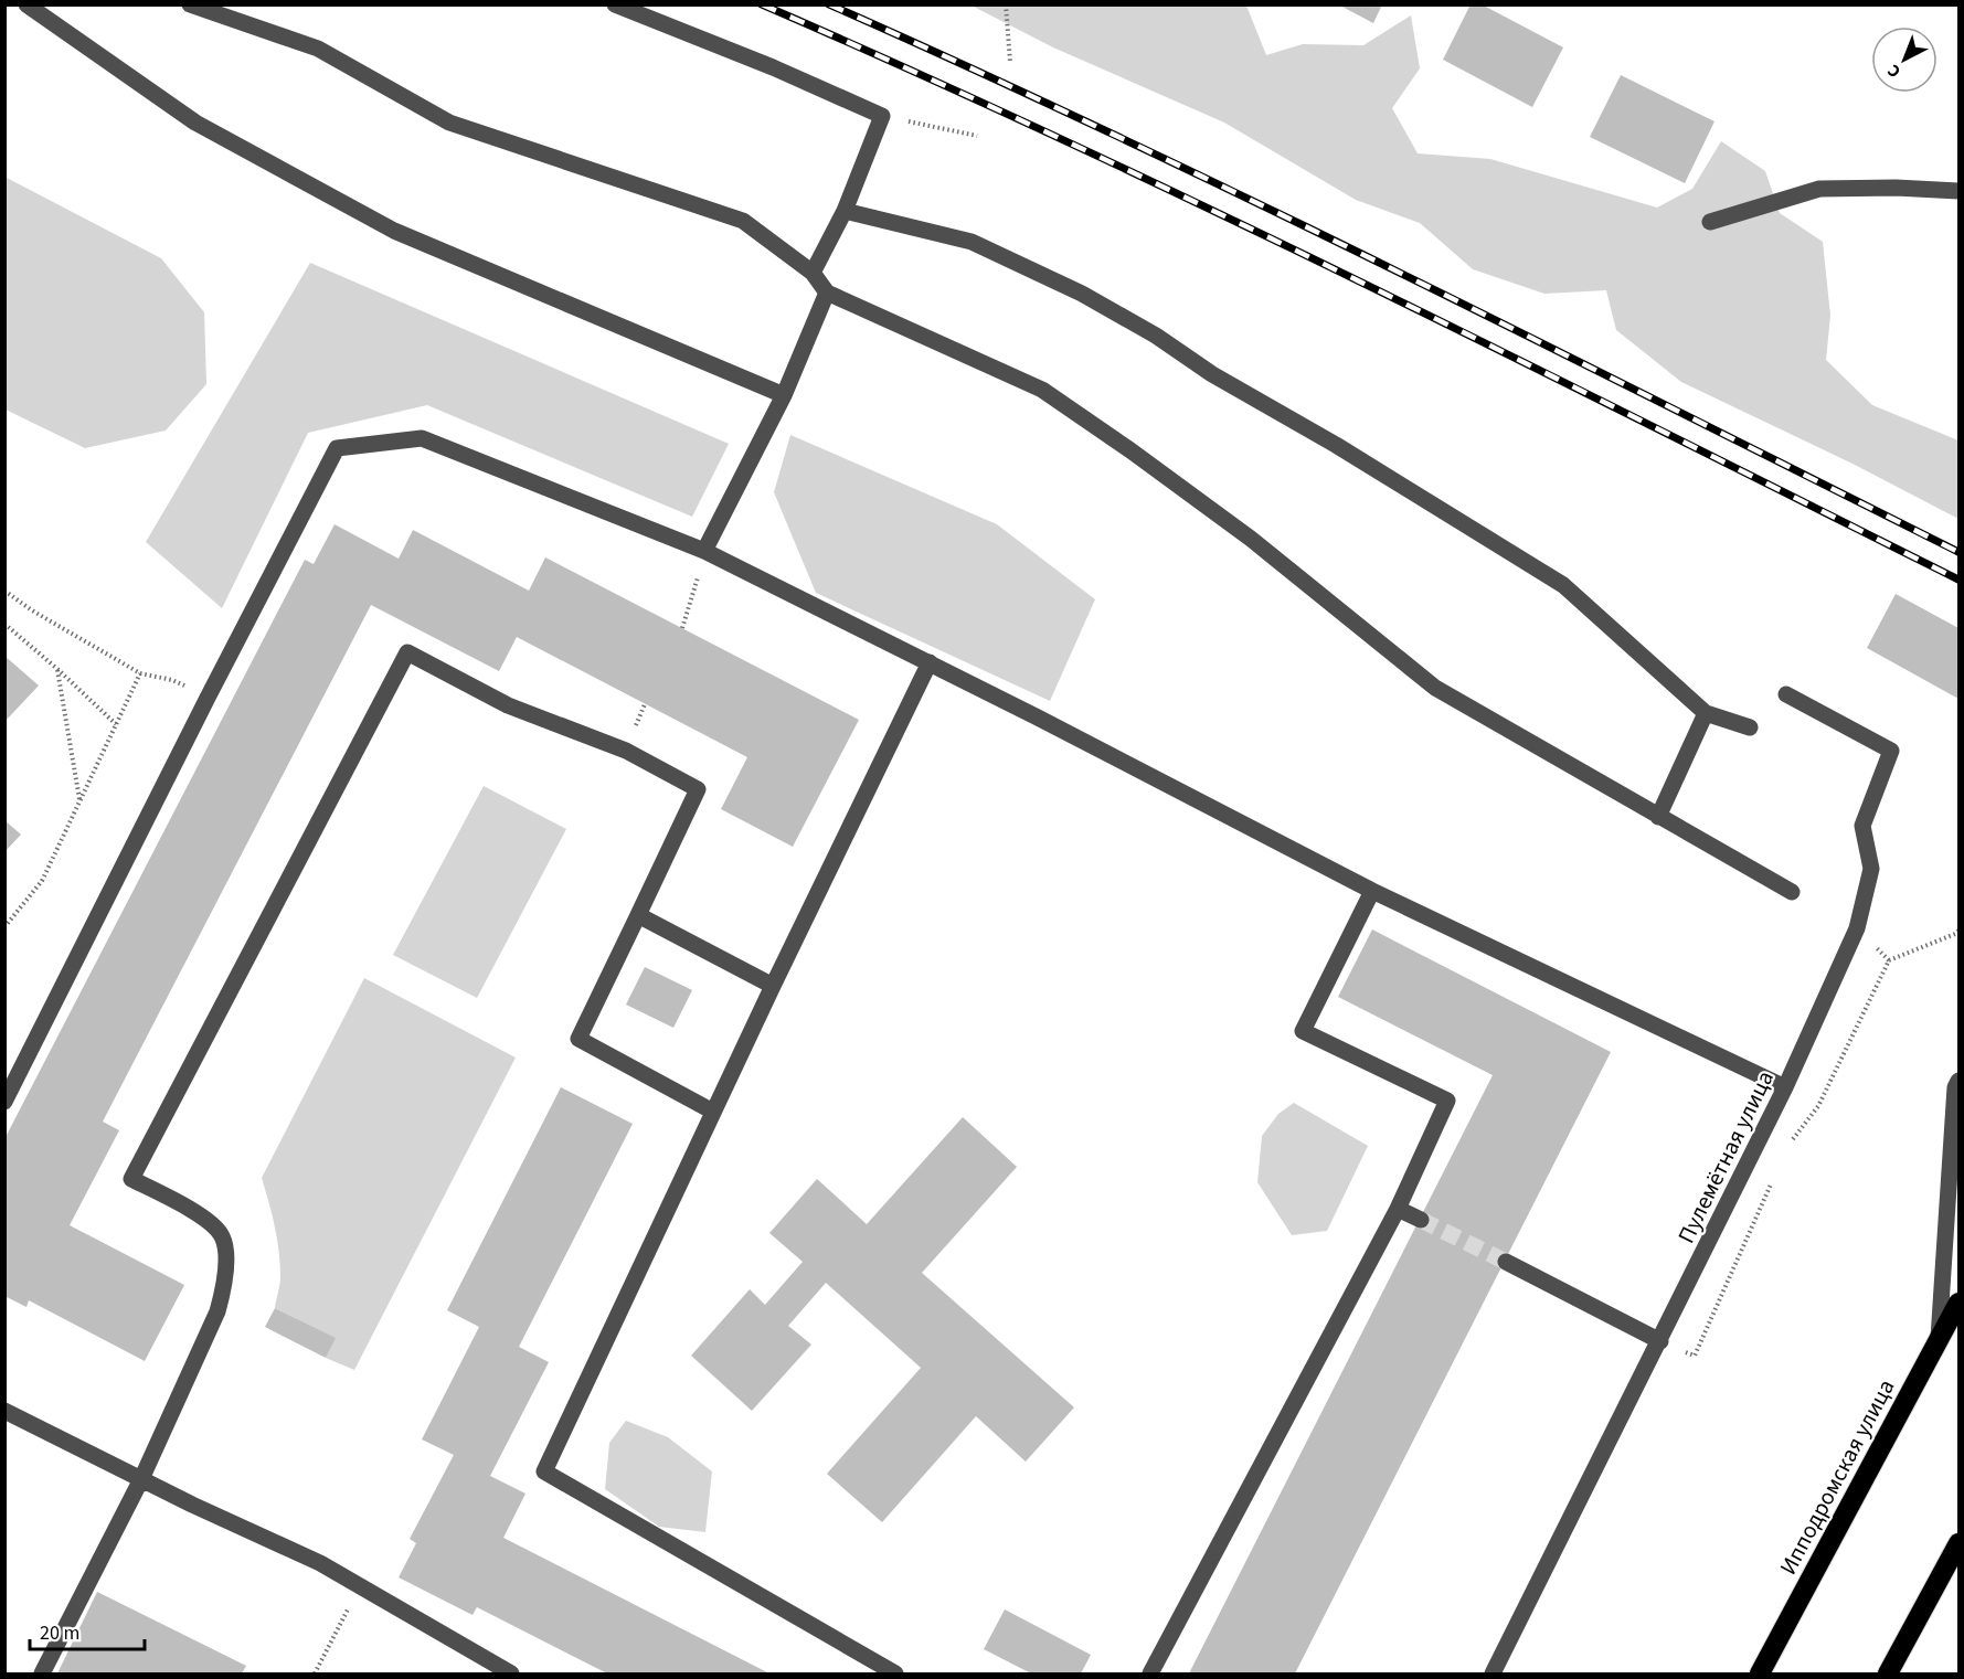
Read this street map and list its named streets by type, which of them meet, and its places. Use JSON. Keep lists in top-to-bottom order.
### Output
{
  "streets": {
    "highway": ["Ипподромская улица"],
    "street": ["Пулемётная улица"]
  },
  "scale_bar": "20 m",
  "north": "bottom left"
}
